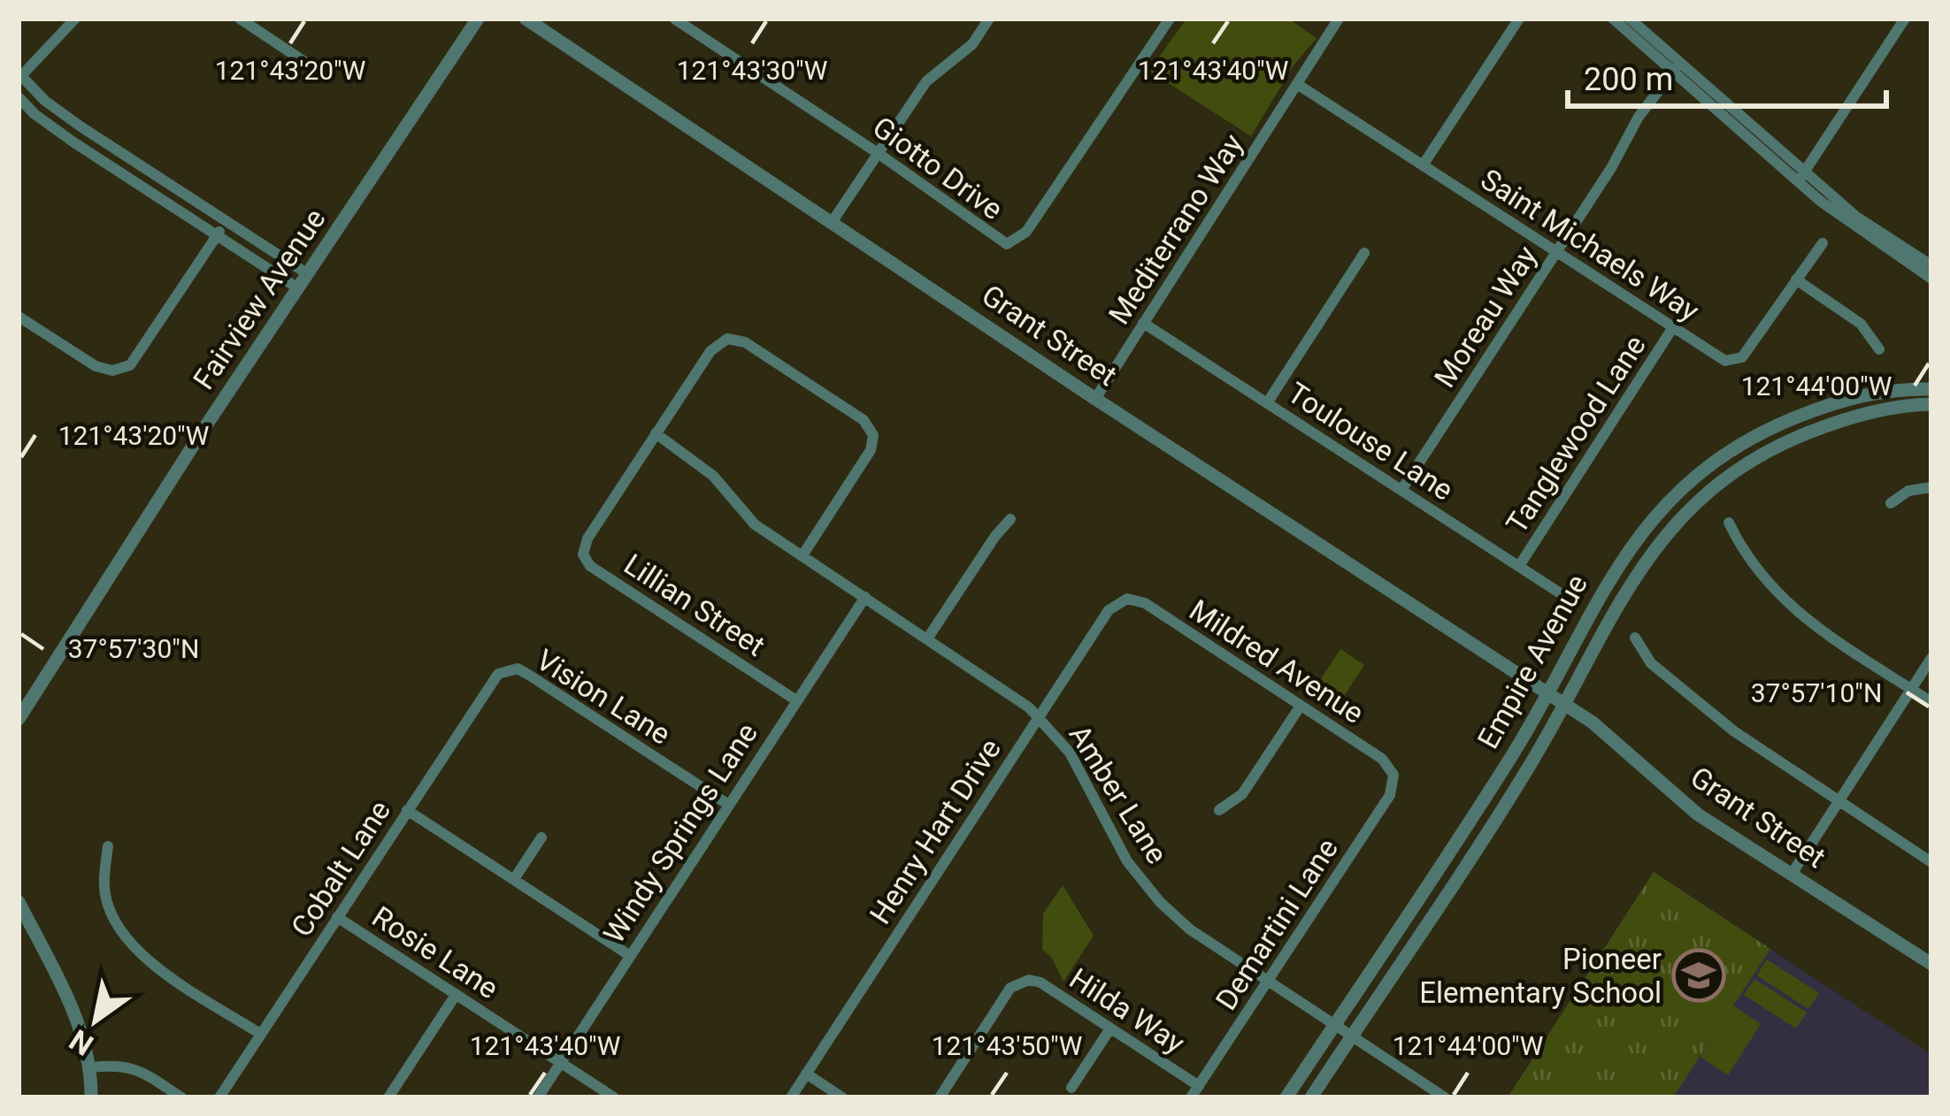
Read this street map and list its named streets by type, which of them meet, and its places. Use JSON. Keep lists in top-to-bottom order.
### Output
{
  "streets": {
    "street": [
      "Giotto Drive",
      "Mediterrano Way",
      "Saint Michaels Way",
      "Fairview Avenue",
      "Moreau Way",
      "Grant Street",
      "Tanglewood Lane",
      "Toulouse Lane",
      "Lillian Street",
      "Mildred Avenue",
      "Empire Avenue",
      "Vision Lane",
      "Amber Lane",
      "Henry Hart Drive",
      "Windy Springs Lane",
      "Cobalt Lane",
      "Demartini Lane",
      "Rosie Lane",
      "Hilda Way"
    ]
  },
  "crossings": [
    ["Mediterrano Way", "Saint Michaels Way"],
    ["Mediterrano Way", "Grant Street"],
    ["Mediterrano Way", "Toulouse Lane"],
    ["Saint Michaels Way", "Moreau Way"],
    ["Saint Michaels Way", "Tanglewood Lane"],
    ["Moreau Way", "Toulouse Lane"],
    ["Grant Street", "Empire Avenue"],
    ["Tanglewood Lane", "Toulouse Lane"],
    ["Lillian Street", "Amber Lane"],
    ["Lillian Street", "Windy Springs Lane"],
    ["Mildred Avenue", "Henry Hart Drive"],
    ["Mildred Avenue", "Demartini Lane"],
    ["Empire Avenue", "Amber Lane"],
    ["Vision Lane", "Windy Springs Lane"],
    ["Vision Lane", "Cobalt Lane"],
    ["Amber Lane", "Henry Hart Drive"],
    ["Amber Lane", "Windy Springs Lane"],
    ["Amber Lane", "Demartini Lane"],
    ["Windy Springs Lane", "Rosie Lane"],
    ["Cobalt Lane", "Rosie Lane"],
    ["Demartini Lane", "Hilda Way"]
  ],
  "places": {
    "school or university": ["Pioneer Elementary School"]
  },
  "scale_bar": "200 m",
  "north": "bottom left",
  "coordinates": [
    "121°43'20\"W",
    "121°43'30\"W",
    "121°43'40\"W",
    "121°44'00\"W",
    "37°57'30\"N",
    "37°57'10\"N",
    "121°43'50\"W"
  ]
}
